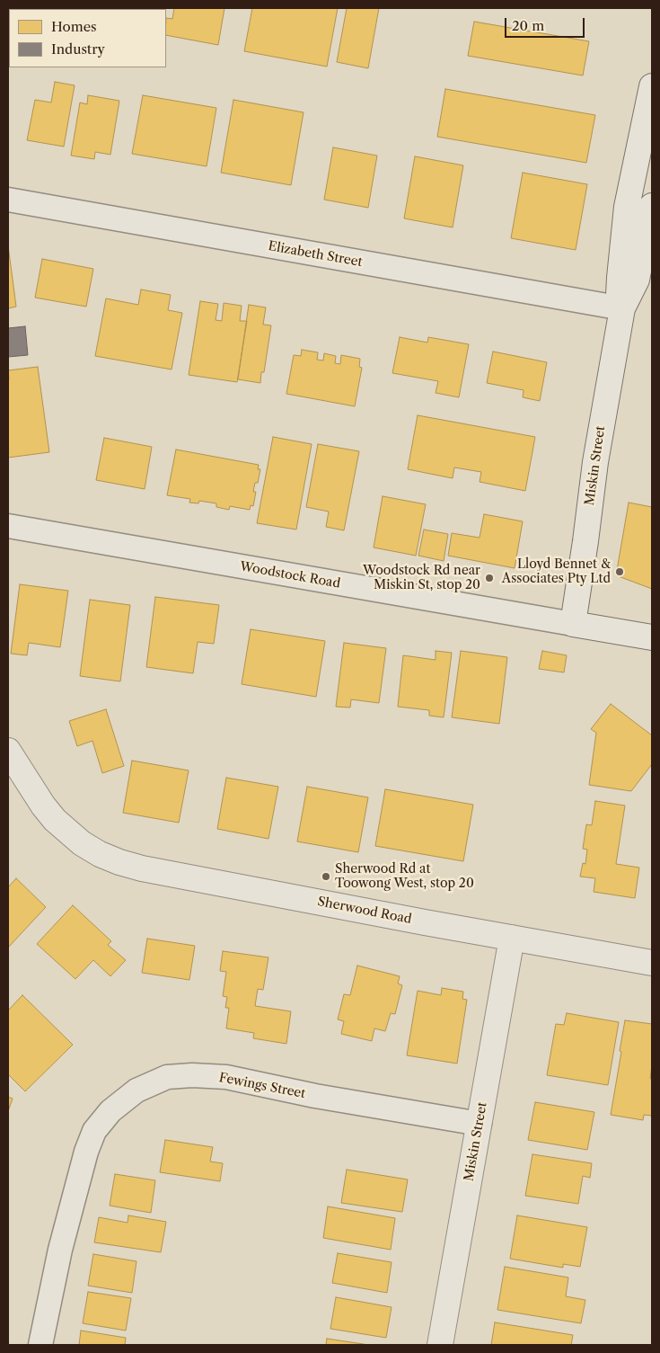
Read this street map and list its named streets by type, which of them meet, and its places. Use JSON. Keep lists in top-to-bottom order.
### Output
{
  "streets": {
    "street": [
      "Elizabeth Street",
      "Miskin Street",
      "Woodstock Road",
      "Sherwood Road",
      "Fewings Street"
    ]
  },
  "crossings": [
    ["Elizabeth Street", "Miskin Street"],
    ["Miskin Street", "Woodstock Road"],
    ["Miskin Street", "Sherwood Road"],
    ["Miskin Street", "Fewings Street"]
  ],
  "places": ["Lloyd Bennet & Associates Pty Ltd", "Woodstock Rd near Miskin St, stop 20", "Sherwood Rd at Toowong West, stop 20"],
  "legend": ["Homes", "Industry"],
  "scale_bar": "20 m"
}
